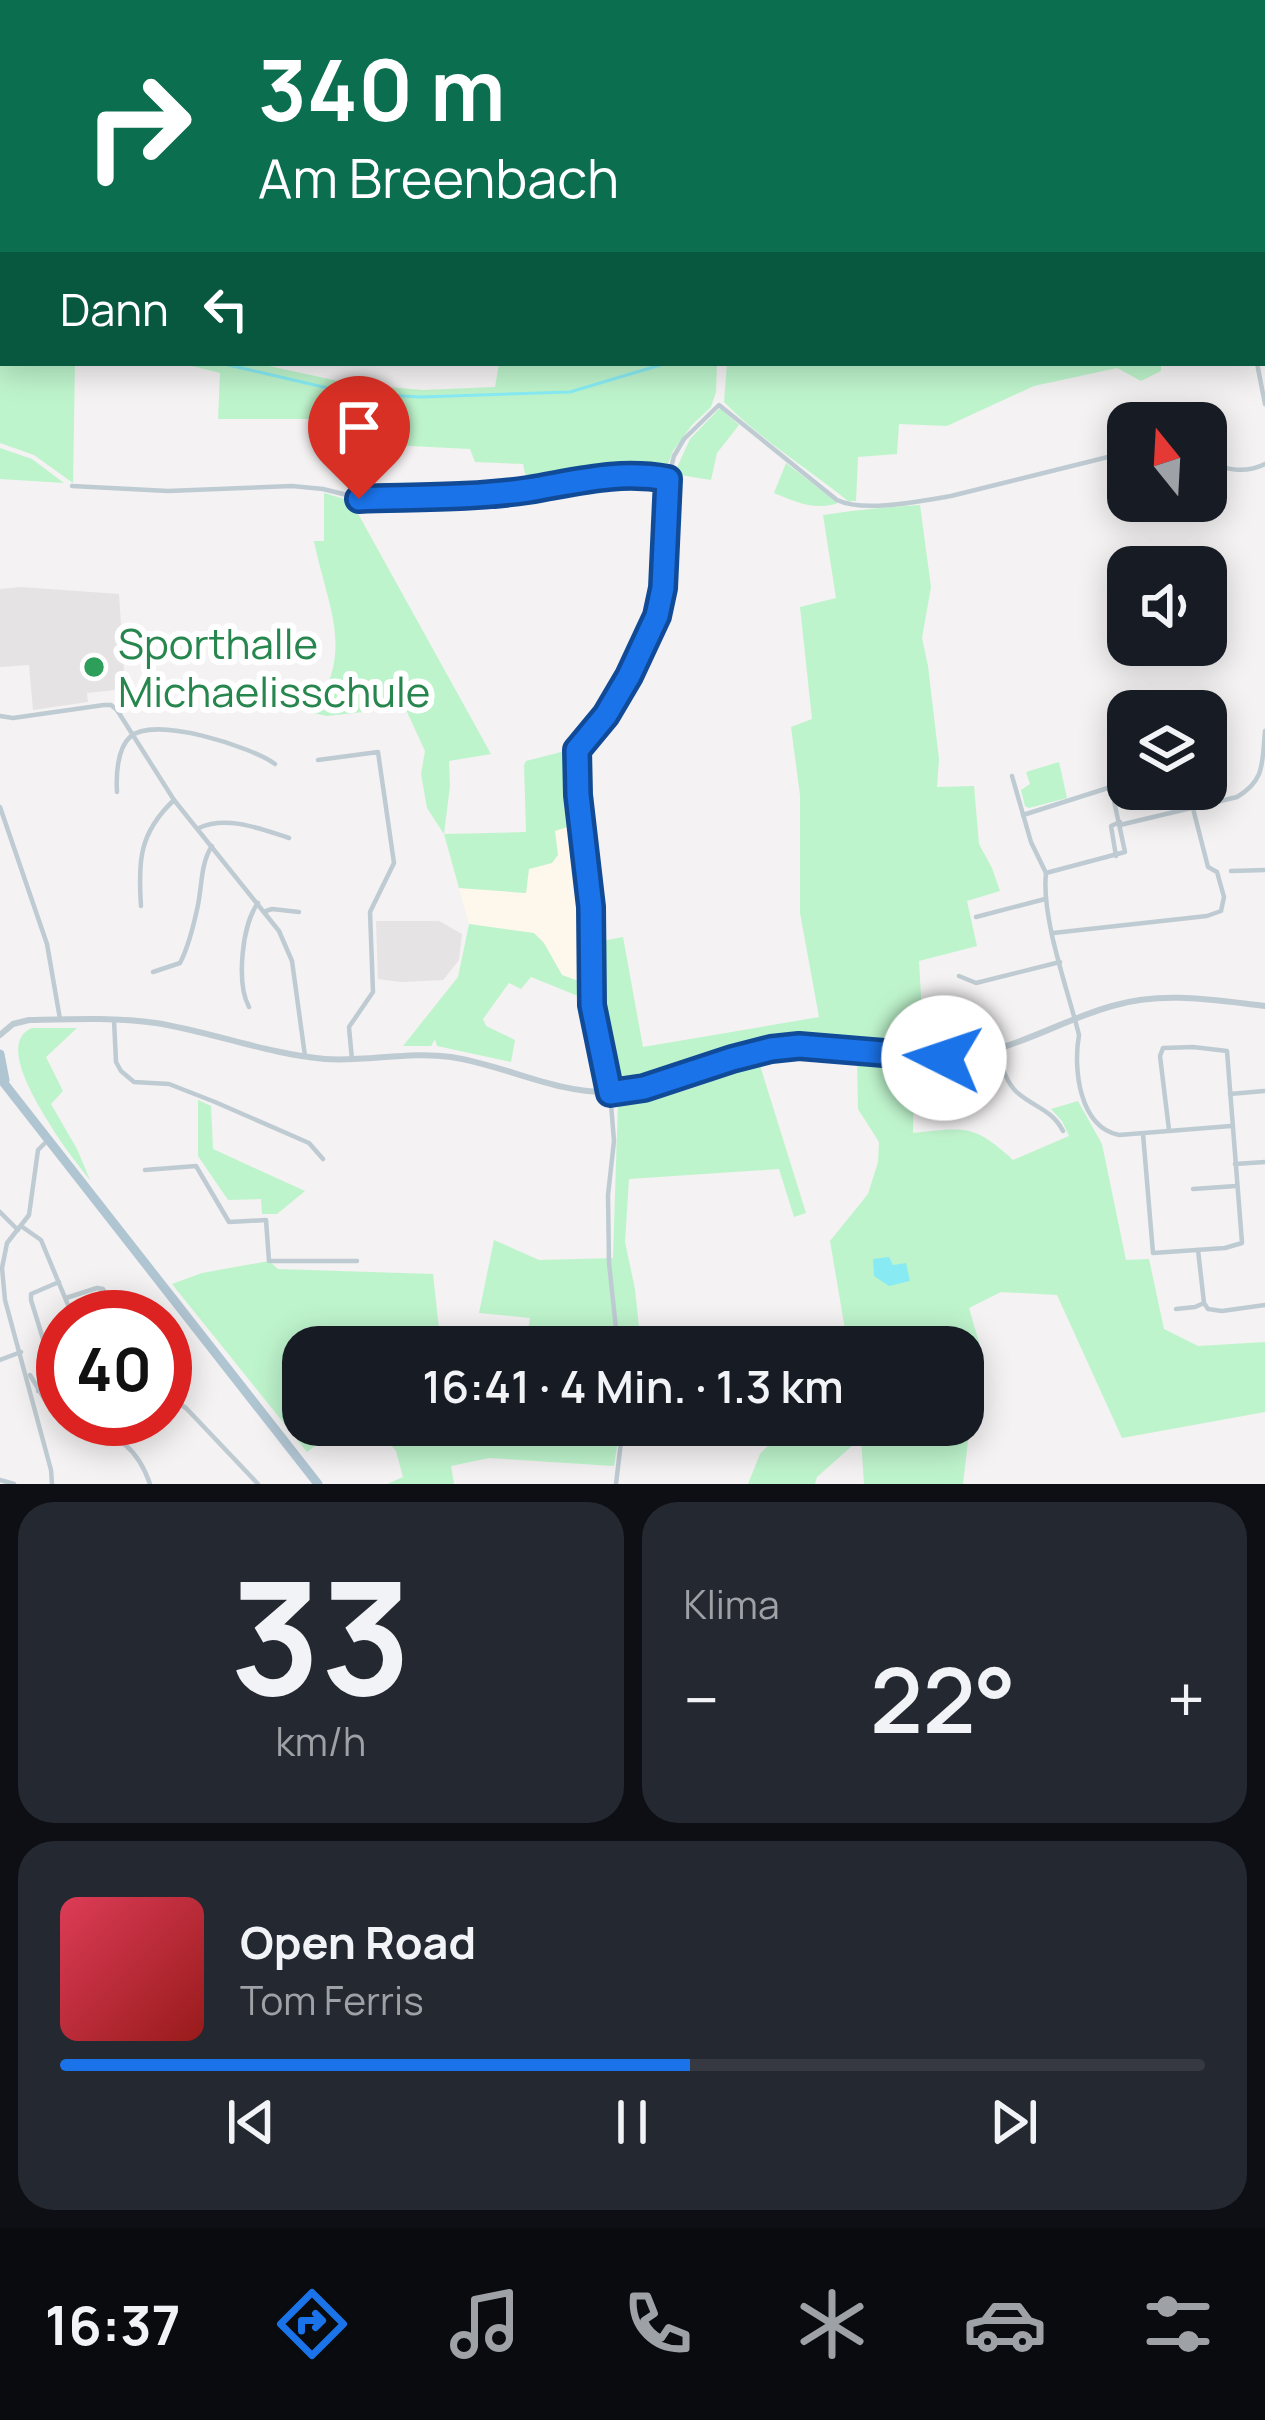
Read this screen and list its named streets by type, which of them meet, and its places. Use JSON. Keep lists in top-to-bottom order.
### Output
{
  "places": ["Sporthalle Michaelisschule"],
  "north": "top",
  "page": {
    "turn": ["340 m", "Am Breenbach"],
    "then": "Dann",
    "limit": "40",
    "trip": "16:41 · 4 Min. · 1.3 km",
    "tile": [
      ["33", "km/h"],
      "Klima"
    ],
    "heat": ["−", "22°", "+"],
    "song": ["Open Road", "Tom Ferris"],
    "tabs": "16:37"
  }
}
